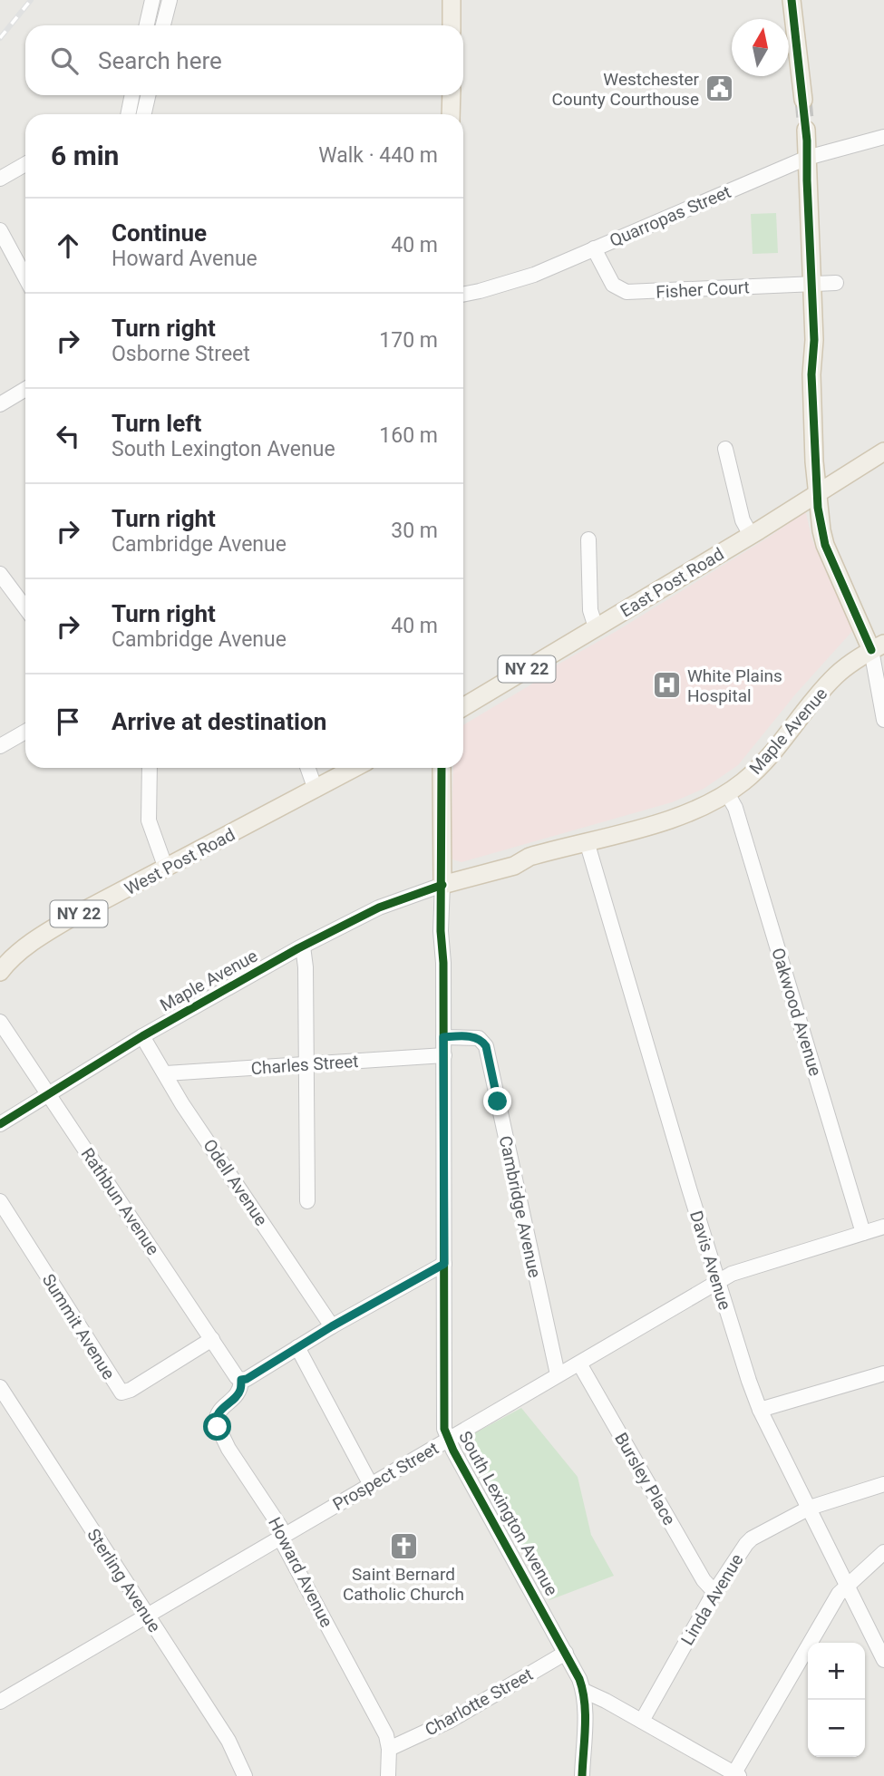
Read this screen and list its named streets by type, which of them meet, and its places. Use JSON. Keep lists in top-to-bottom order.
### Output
{
  "streets": {
    "main road": [
      "East Post Road",
      "NY 22",
      "Maple Avenue",
      "West Post Road",
      "South Lexington Avenue"
    ],
    "street": [
      "Quarropas Street",
      "Fisher Court",
      "Oakwood Avenue",
      "Charles Street",
      "Odell Avenue",
      "Rathbun Avenue",
      "Cambridge Avenue",
      "Davis Avenue",
      "Summit Avenue",
      "Prospect Street",
      "Bursley Place",
      "Howard Avenue",
      "Sterling Avenue",
      "Linda Avenue",
      "Charlotte Street"
    ]
  },
  "crossings": [
    ["Quarropas Street", "Fisher Court"],
    ["Maple Avenue", "Oakwood Avenue"],
    ["Maple Avenue", "Odell Avenue"],
    ["Maple Avenue", "Rathbun Avenue"],
    ["Maple Avenue", "Davis Avenue"],
    ["Maple Avenue", "South Lexington Avenue"],
    ["Oakwood Avenue", "Prospect Street"],
    ["Charles Street", "Odell Avenue"],
    ["Charles Street", "South Lexington Avenue"],
    ["Rathbun Avenue", "Summit Avenue"],
    ["Rathbun Avenue", "Howard Avenue"],
    ["Cambridge Avenue", "Prospect Street"],
    ["Cambridge Avenue", "South Lexington Avenue"],
    ["Davis Avenue", "Prospect Street"],
    ["Davis Avenue", "Linda Avenue"],
    ["Prospect Street", "Bursley Place"],
    ["Prospect Street", "South Lexington Avenue"],
    ["Prospect Street", "Howard Avenue"],
    ["Prospect Street", "Sterling Avenue"],
    ["Bursley Place", "Linda Avenue"],
    ["South Lexington Avenue", "Charlotte Street"],
    ["Howard Avenue", "Charlotte Street"]
  ],
  "places": {
    "public building": ["Westchester County Courthouse"],
    "hospital": ["White Plains Hospital"],
    "church": ["Saint Bernard Catholic Church"]
  },
  "north": "top",
  "page": {
    "search": "Search here",
    "heading": ["6 min", "Walk · 440 m"],
    "list": [
      ["Continue", "Howard Avenue", "40 m"],
      ["Turn right", "Osborne Street", "170 m"],
      ["Turn left", "South Lexington Avenue", "160 m"],
      ["Turn right", "Cambridge Avenue", "30 m"],
      ["Turn right", "Cambridge Avenue", "40 m"],
      "Arrive at destination"
    ],
    "map_buttons": ["+", "−"]
  }
}
